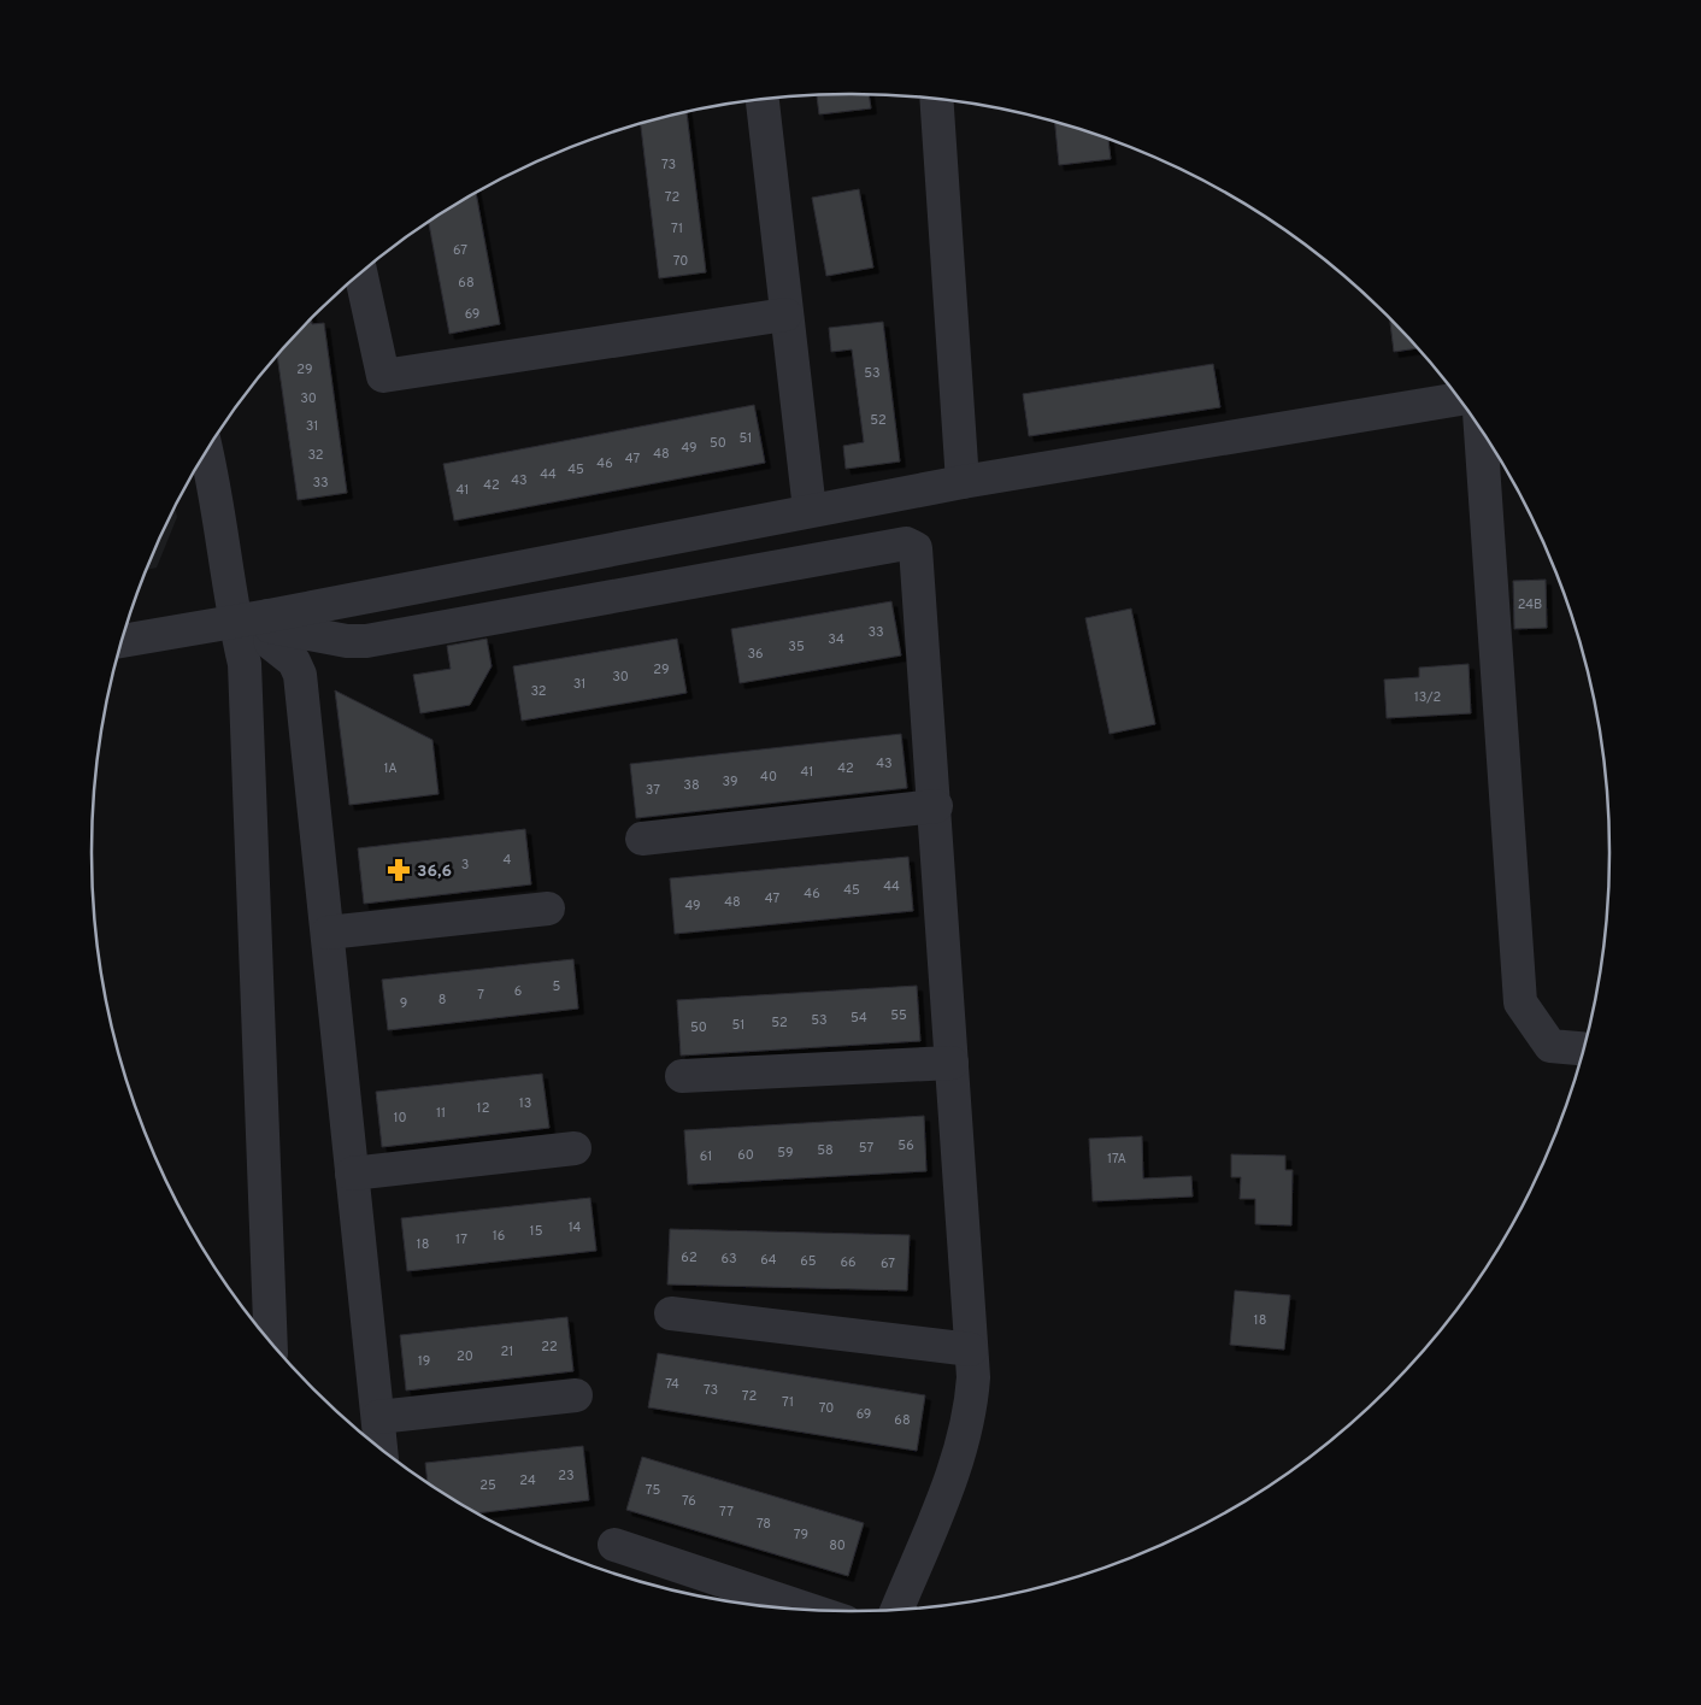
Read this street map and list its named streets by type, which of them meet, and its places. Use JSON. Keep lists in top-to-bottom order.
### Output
{
  "places": {
    "pharmacy": ["36,6"]
  },
  "house_numbers": [
    "73",
    "72",
    "71",
    "67",
    "70",
    "68",
    "69",
    "29",
    "53",
    "30",
    "52",
    "31",
    "51",
    "50",
    "49",
    "48",
    "32",
    "47",
    "46",
    "45",
    "44",
    "43",
    "33",
    "42",
    "41",
    "24В",
    "33",
    "34",
    "35",
    "36",
    "29",
    "30",
    "31",
    "32",
    "13/2",
    "43",
    "1А",
    "42",
    "41",
    "40",
    "39",
    "38",
    "37",
    "4",
    "3",
    "44",
    "45",
    "46",
    "47",
    "48",
    "49",
    "5",
    "6",
    "7",
    "8",
    "9",
    "55",
    "54",
    "53",
    "52",
    "51",
    "50",
    "13",
    "12",
    "11",
    "10",
    "56",
    "57",
    "58",
    "59",
    "60",
    "61",
    "17А",
    "14",
    "15",
    "16",
    "17",
    "18",
    "62",
    "63",
    "64",
    "65",
    "66",
    "67",
    "18",
    "22",
    "21",
    "20",
    "19",
    "74",
    "73",
    "72",
    "71",
    "70",
    "69",
    "68",
    "23",
    "24",
    "25",
    "75",
    "76",
    "77",
    "78",
    "79",
    "80"
  ]
}
